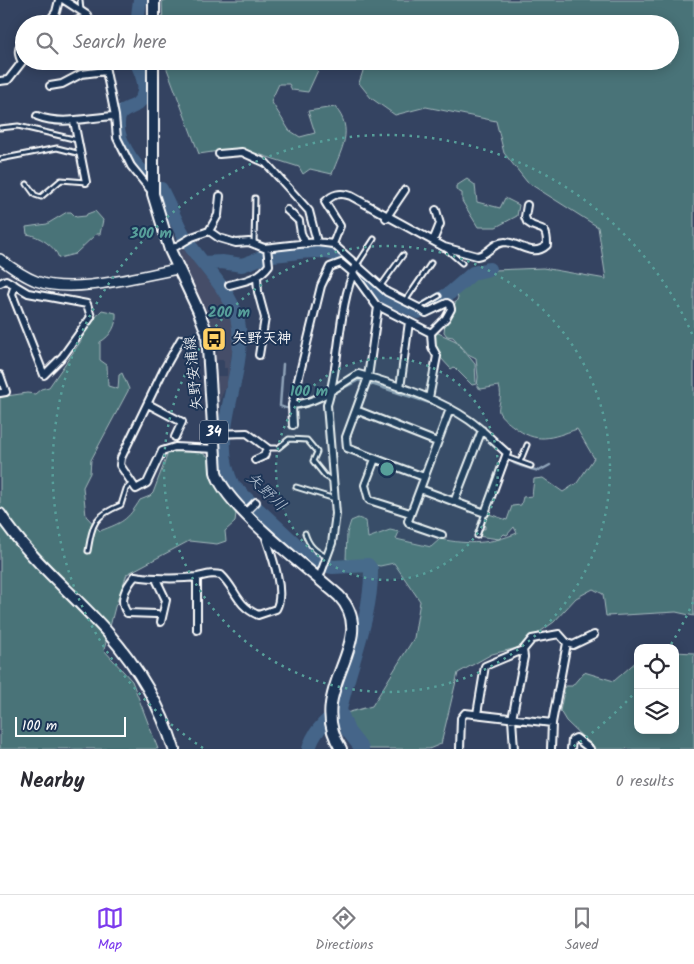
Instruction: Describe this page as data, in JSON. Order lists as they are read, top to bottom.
{
  "streets": {
    "main road": ["矢野安浦線", "34"]
  },
  "water": ["矢野川"],
  "places": {
    "bus stop": ["矢野天神"]
  },
  "scale_bar": "100 m",
  "page": {
    "search": "Search here",
    "scale": "100 m",
    "heading": ["Nearby", "0 results"],
    "nav": ["Map", "Directions", "Saved"]
  },
  "rings": ["300 m", "200 m", "100 m"]
}
